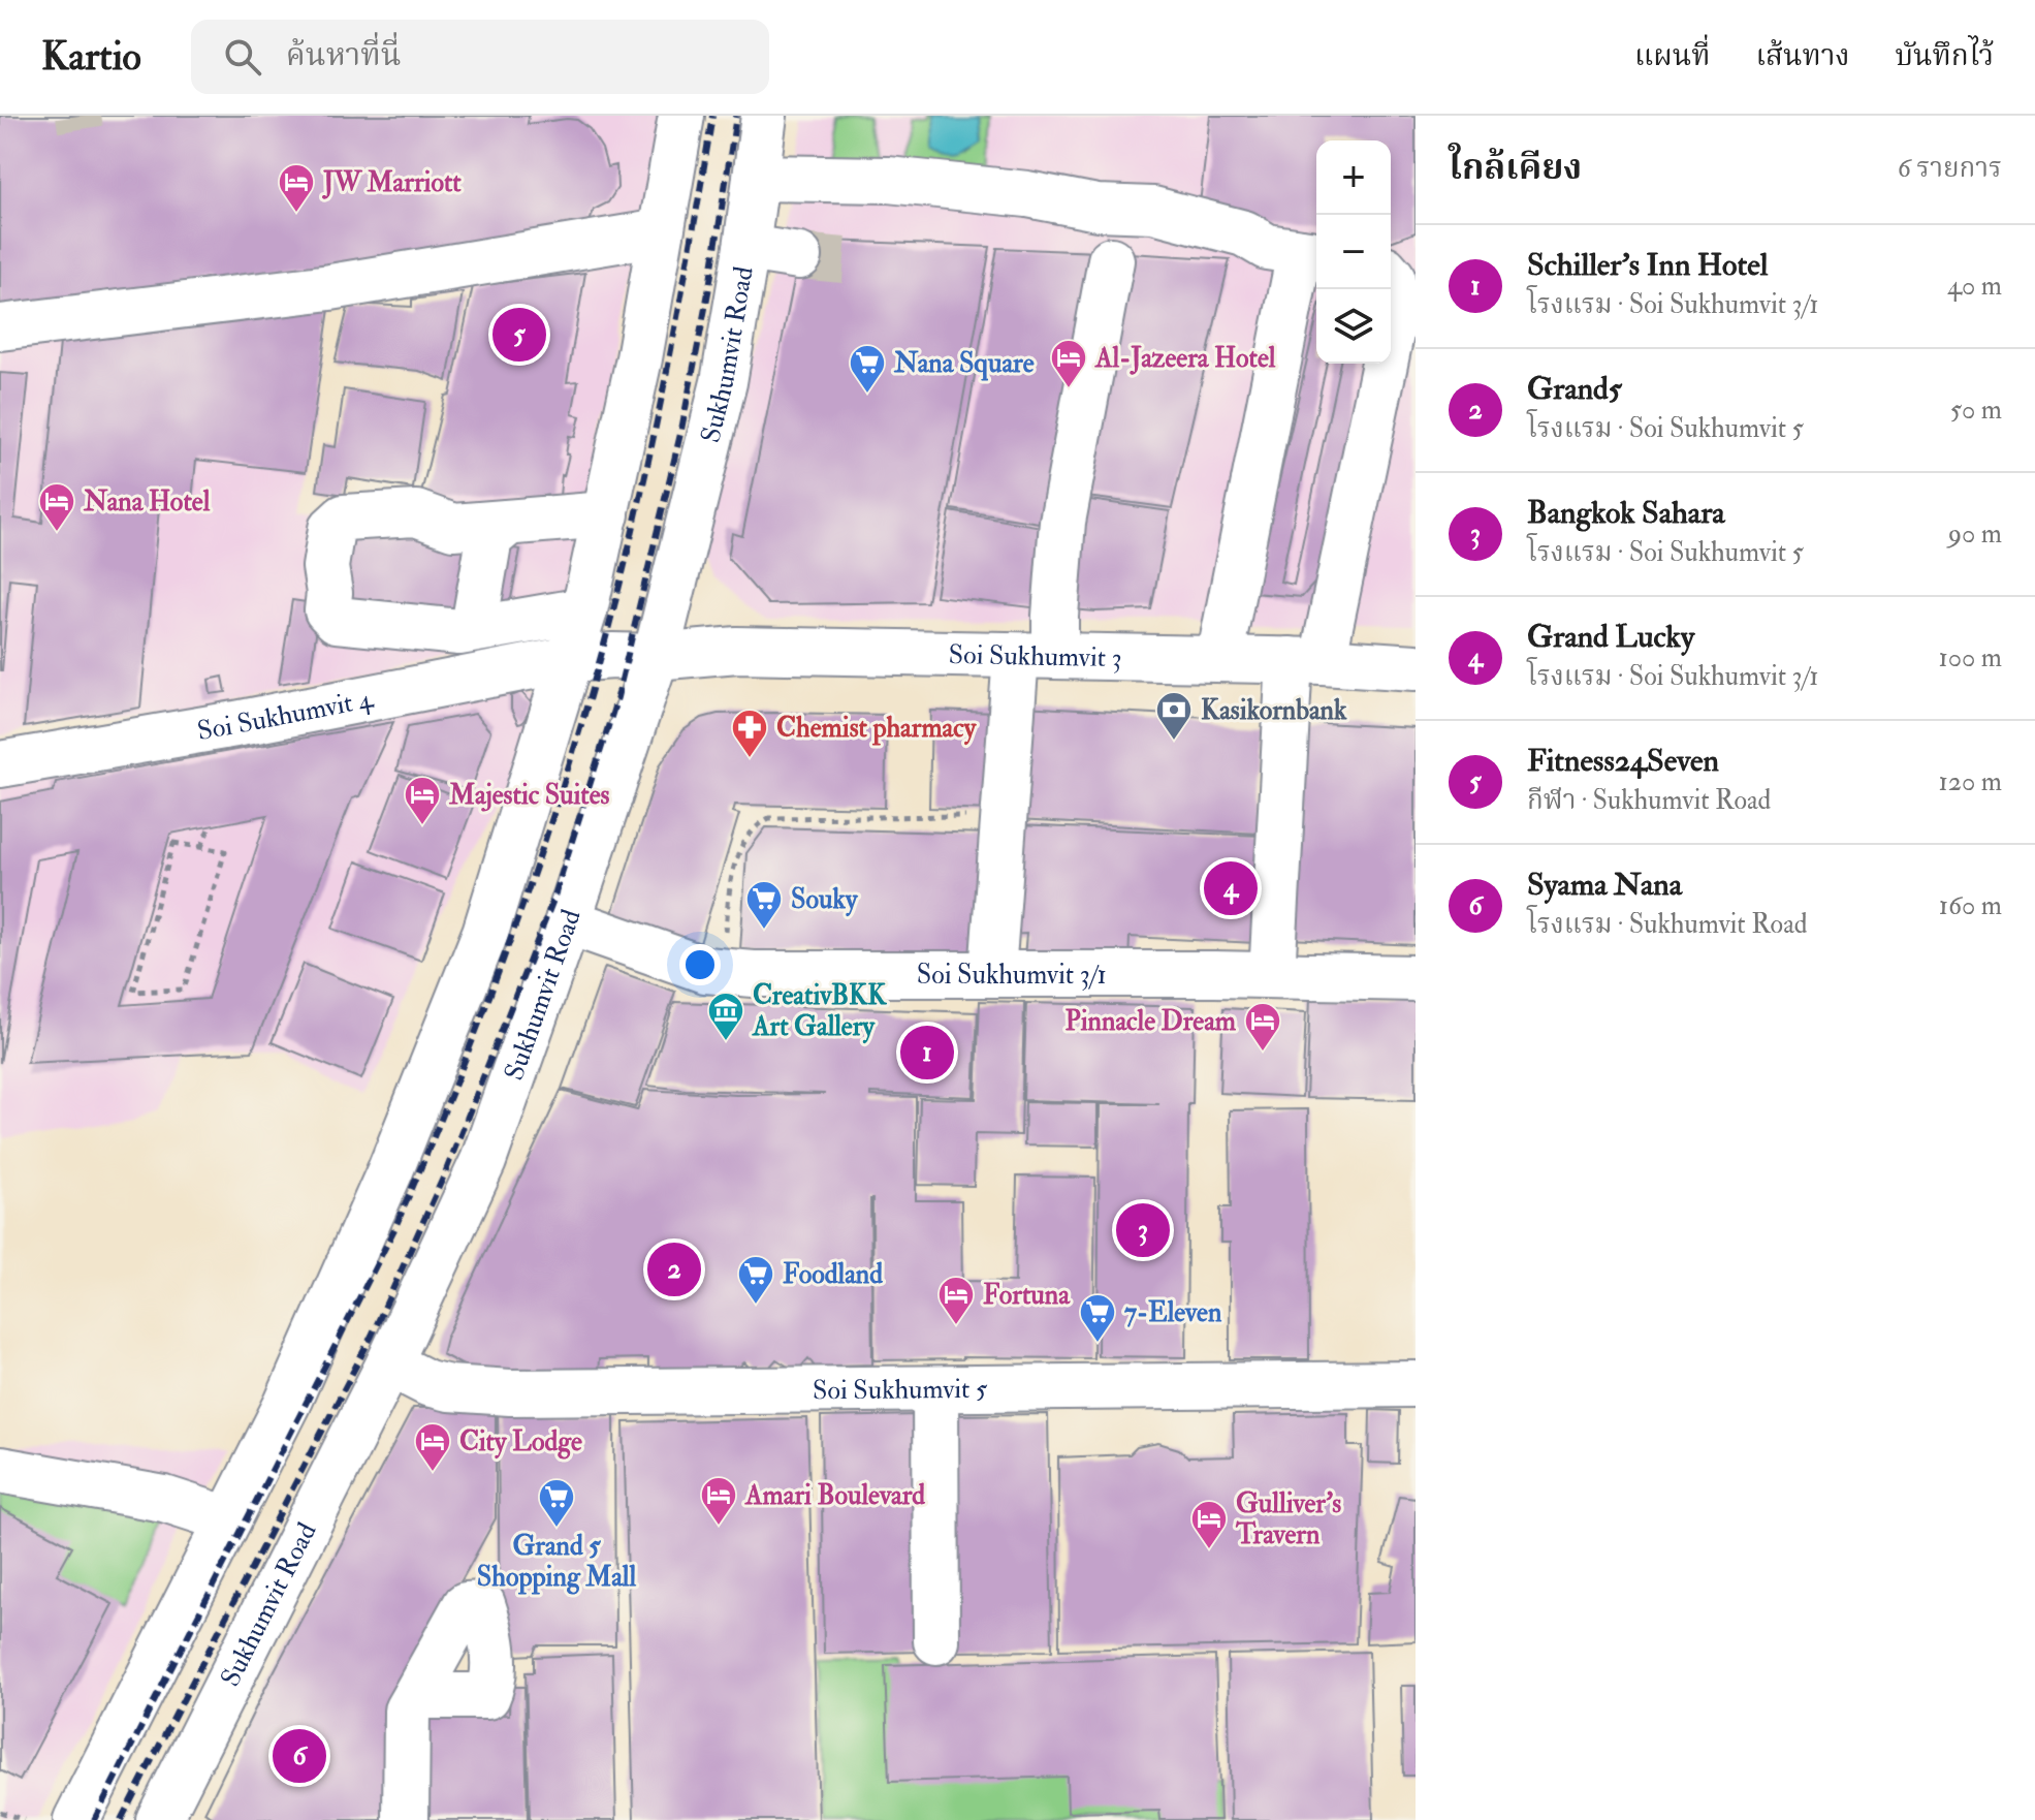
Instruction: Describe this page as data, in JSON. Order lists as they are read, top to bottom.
{
  "streets": {
    "street": [
      "Sukhumvit Road",
      "Soi Sukhumvit 3",
      "Soi Sukhumvit 4",
      "Soi Sukhumvit 3/1",
      "Soi Sukhumvit 5"
    ]
  },
  "crossings": [
    ["Sukhumvit Road", "Soi Sukhumvit 3"],
    ["Sukhumvit Road", "Soi Sukhumvit 3/1"],
    ["Sukhumvit Road", "Soi Sukhumvit 5"],
    ["Soi Sukhumvit 3", "Soi Sukhumvit 4"]
  ],
  "places": {
    "hotel": [
      "JW Marriott",
      "Al-Jazeera Hotel",
      "Nana Hotel",
      "Majestic Suites",
      "Pinnacle Dream",
      "Fortuna",
      "City Lodge",
      "Amari Boulevard",
      "Gulliver's Travern"
    ],
    "supermarket": [
      "Nana Square",
      "Souky",
      "Foodland",
      "7-Eleven",
      "Grand 5 Shopping Mall"
    ],
    "bank": ["Kasikornbank"],
    "pharmacy": ["Chemist pharmacy"],
    "museum": ["CreativBKK Art Gallery"]
  },
  "page": {
    "header": "Kartio",
    "search": "ค้นหาที่นี่",
    "nav": ["แผนที่", "เส้นทาง", "บันทึกไว้"],
    "heading": ["ใกล้เคียง", "6 รายการ"],
    "map_buttons": ["+", "−"],
    "list": [
      {
        "mark": "1",
        "name": "Schiller's Inn Hotel",
        "note": "โรงแรม · Soi Sukhumvit 3/1",
        "value": "40 m"
      },
      {
        "mark": "2",
        "name": "Grand5",
        "note": "โรงแรม · Soi Sukhumvit 5",
        "value": "50 m"
      },
      {
        "mark": "3",
        "name": "Bangkok Sahara",
        "note": "โรงแรม · Soi Sukhumvit 5",
        "value": "90 m"
      },
      {
        "mark": "4",
        "name": "Grand Lucky",
        "note": "โรงแรม · Soi Sukhumvit 3/1",
        "value": "100 m"
      },
      {
        "mark": "5",
        "name": "Fitness24Seven",
        "note": "กีฬา · Sukhumvit Road",
        "value": "120 m"
      },
      {
        "mark": "6",
        "name": "Syama Nana",
        "note": "โรงแรม · Sukhumvit Road",
        "value": "160 m"
      }
    ],
    "pins": [
      "5",
      "4",
      "1",
      "3",
      "2",
      "6"
    ]
  }
}
